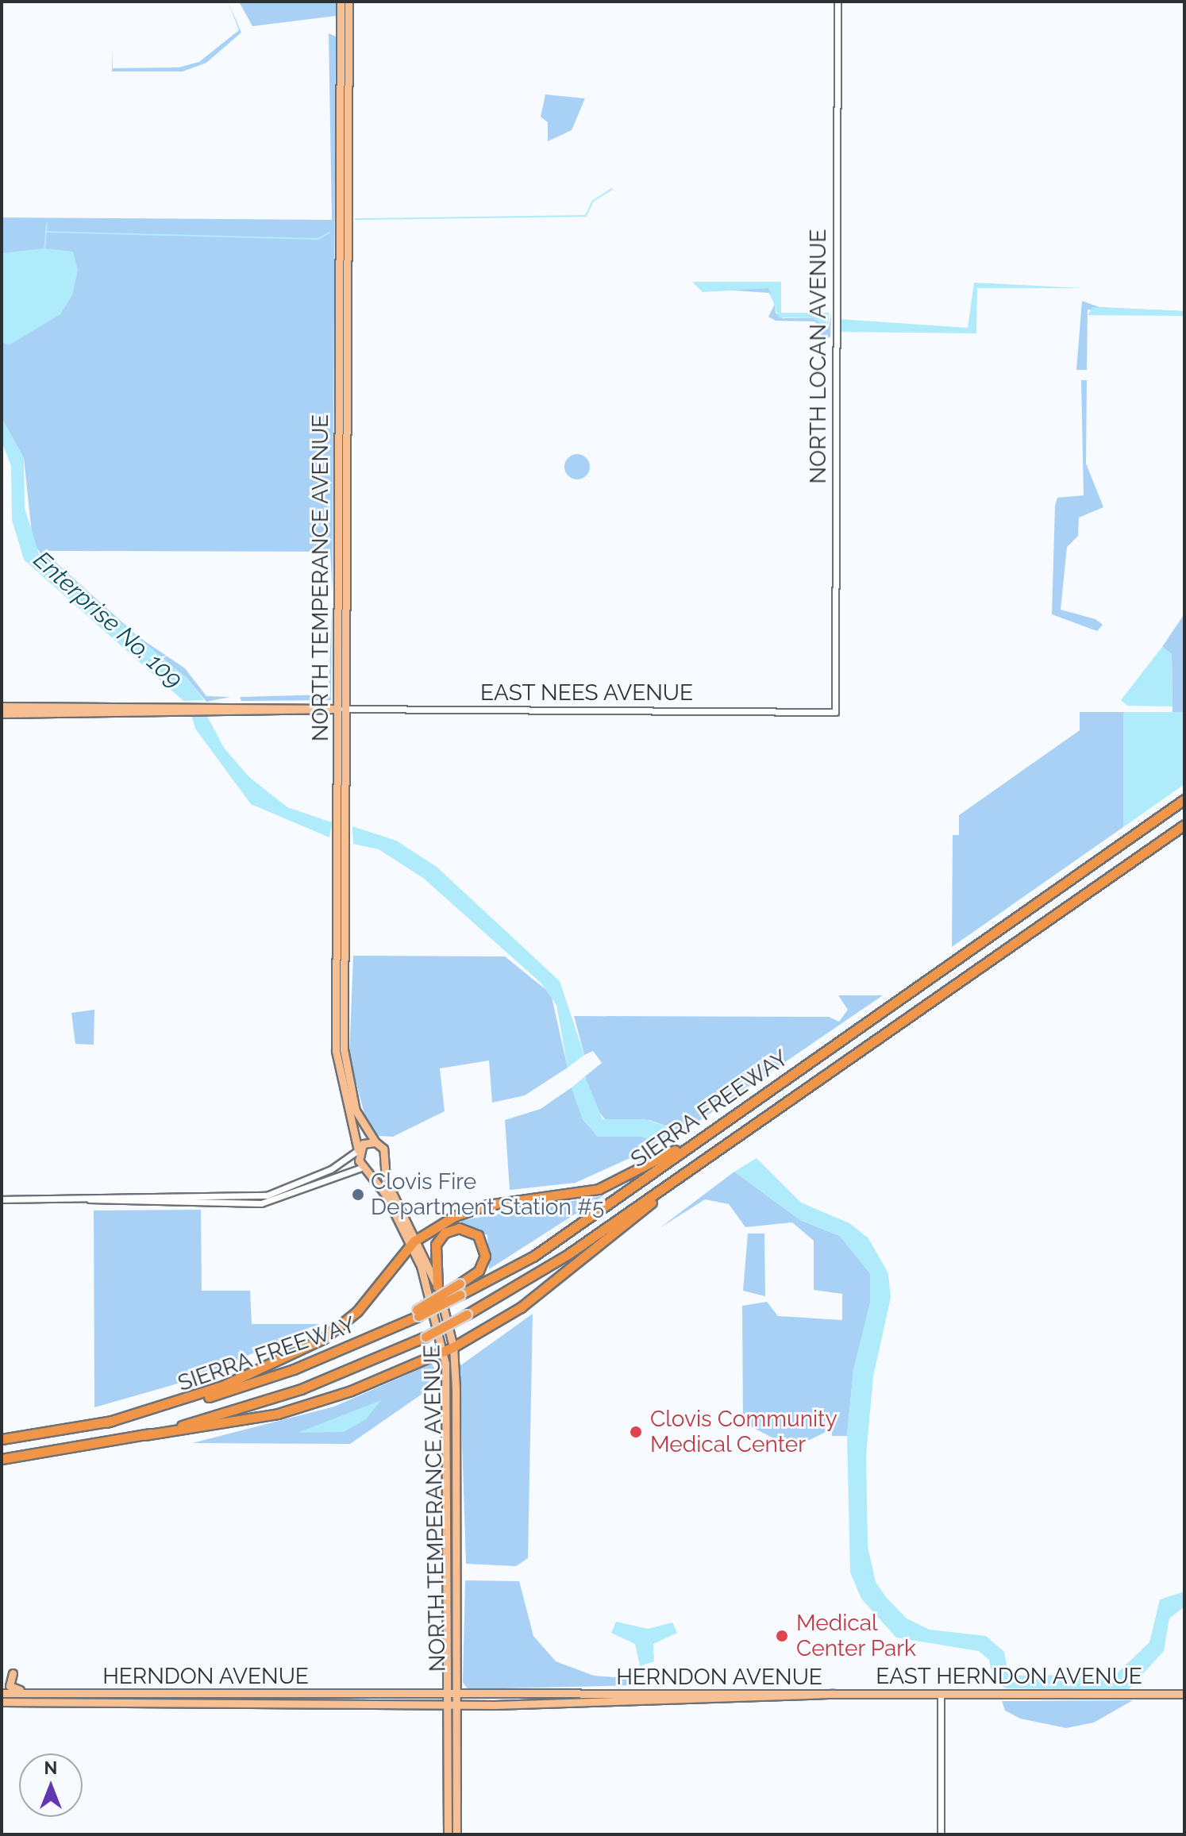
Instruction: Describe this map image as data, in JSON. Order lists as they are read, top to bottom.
{
  "streets": {
    "highway": ["SIERRA FREEWAY"],
    "main road": [
      "NORTH TEMPERANCE AVENUE",
      "EAST NEES AVENUE",
      "HERNDON AVENUE",
      "EAST HERNDON AVENUE"
    ],
    "street": ["NORTH LOCAN AVENUE"]
  },
  "crossings": [
    ["NORTH LOCAN AVENUE", "EAST NEES AVENUE"],
    ["NORTH TEMPERANCE AVENUE", "EAST NEES AVENUE"],
    ["NORTH TEMPERANCE AVENUE", "HERNDON AVENUE"],
    ["HERNDON AVENUE", "EAST HERNDON AVENUE"]
  ],
  "water": ["Enterprise No. 109"],
  "places": ["Clovis Fire Department Station #5", "Clovis Community Medical Center", "Medical Center Park"],
  "north": "top"
}
